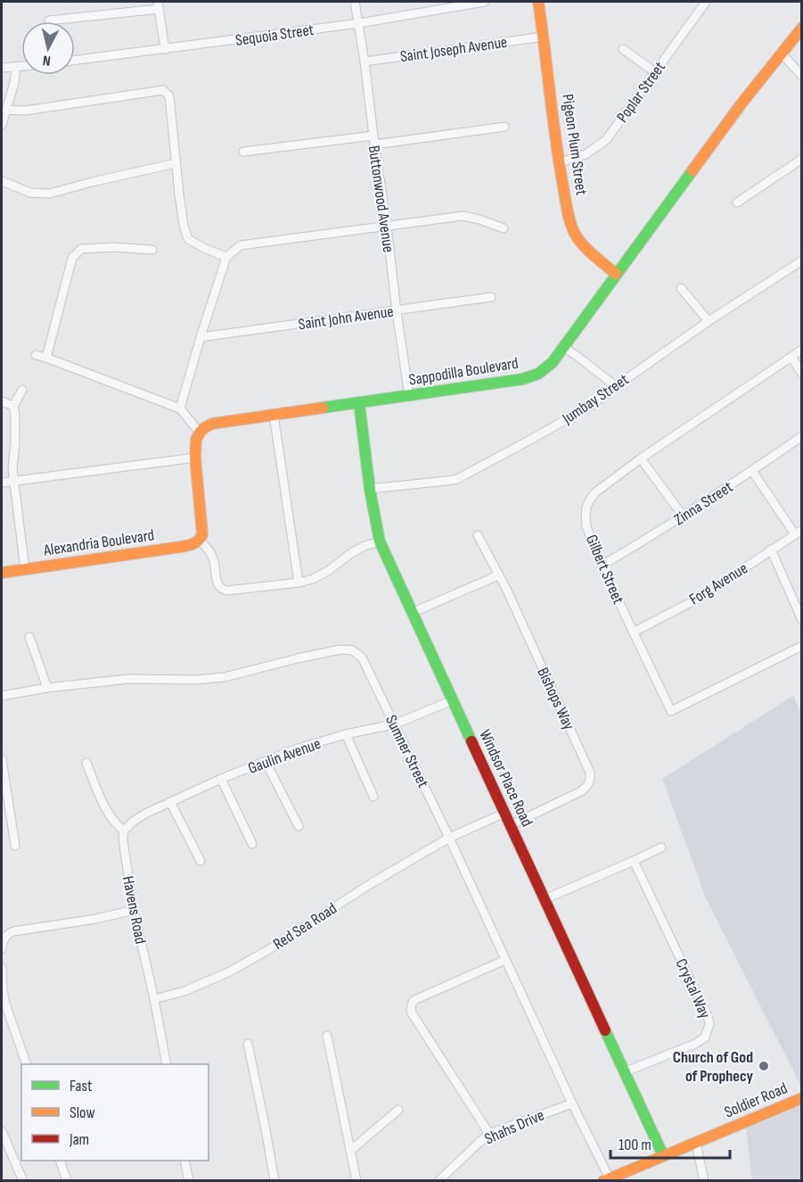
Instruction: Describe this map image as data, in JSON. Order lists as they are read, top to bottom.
{
  "streets": {
    "street": [
      "Sequoia Street",
      "Saint Joseph Avenue",
      "Poplar Street",
      "Pigeon Plum Street",
      "Buttonwood Avenue",
      "Saint John Avenue",
      "Sappodilla Boulevard",
      "Jumbay Street",
      "Zinna Street",
      "Alexandria Boulevard",
      "Gilbert Street",
      "Forg Avenue",
      "Bishops Way",
      "Sumner Street",
      "Gaulin Avenue",
      "Windsor Place Road",
      "Havens Road",
      "Red Sea Road",
      "Crystal Way",
      "Soldier Road",
      "Shahs Drive"
    ]
  },
  "crossings": [
    ["Sequoia Street", "Buttonwood Avenue"],
    ["Saint Joseph Avenue", "Pigeon Plum Street"],
    ["Saint Joseph Avenue", "Buttonwood Avenue"],
    ["Poplar Street", "Pigeon Plum Street"],
    ["Pigeon Plum Street", "Sappodilla Boulevard"],
    ["Buttonwood Avenue", "Saint John Avenue"],
    ["Buttonwood Avenue", "Sappodilla Boulevard"],
    ["Sappodilla Boulevard", "Windsor Place Road"],
    ["Jumbay Street", "Windsor Place Road"],
    ["Zinna Street", "Gilbert Street"],
    ["Gilbert Street", "Forg Avenue"],
    ["Bishops Way", "Windsor Place Road"],
    ["Sumner Street", "Gaulin Avenue"],
    ["Sumner Street", "Red Sea Road"],
    ["Sumner Street", "Soldier Road"],
    ["Sumner Street", "Shahs Drive"],
    ["Gaulin Avenue", "Windsor Place Road"],
    ["Gaulin Avenue", "Havens Road"],
    ["Windsor Place Road", "Red Sea Road"],
    ["Windsor Place Road", "Crystal Way"],
    ["Windsor Place Road", "Soldier Road"],
    ["Havens Road", "Red Sea Road"]
  ],
  "places": ["Church of God of Prophecy"],
  "legend": ["Fast", "Slow", "Jam"],
  "scale_bar": "100 m",
  "north": "bottom"
}
